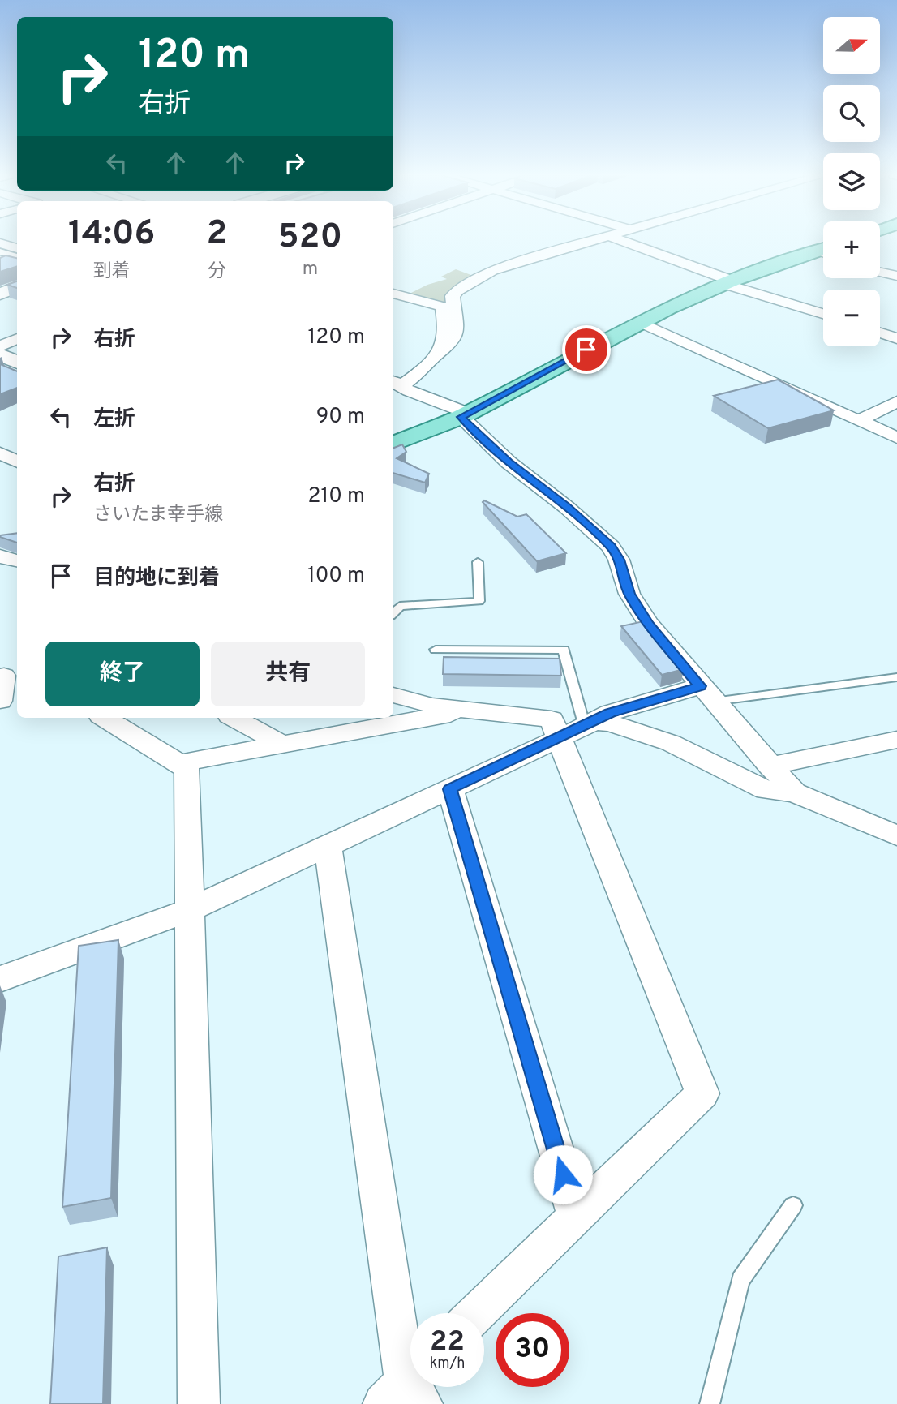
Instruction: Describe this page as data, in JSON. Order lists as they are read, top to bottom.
{
  "north": "right",
  "page": {
    "map_buttons": ["+", "−"],
    "turn": ["120 m", "右折"],
    "eta": [
      "14:06",
      "到着",
      "2",
      "分",
      "520",
      "m"
    ],
    "list": [
      {
        "name": "右折",
        "value": "120 m"
      },
      {
        "name": "左折",
        "value": "90 m"
      },
      {
        "name": "右折",
        "note": "さいたま幸手線",
        "value": "210 m"
      },
      {
        "name": "目的地に到着",
        "value": "100 m"
      }
    ],
    "buttons": ["終了", "共有"],
    "speed": "22 km/h",
    "limit": "30"
  }
}
